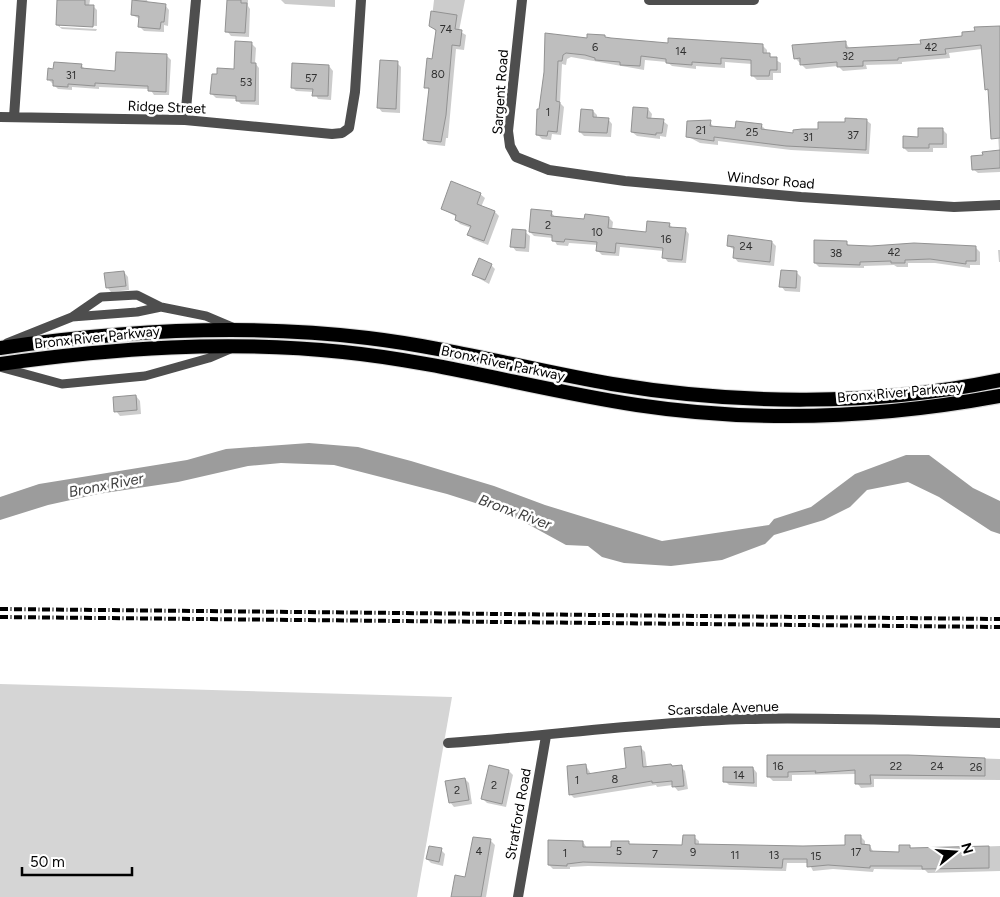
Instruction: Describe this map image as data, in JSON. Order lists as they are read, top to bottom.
{
  "streets": {
    "highway": ["Bronx River Parkway"],
    "street": [
      "Sargent Road",
      "Ridge Street",
      "Windsor Road",
      "Scarsdale Avenue",
      "Stratford Road"
    ]
  },
  "crossings": [
    ["Sargent Road", "Windsor Road"],
    ["Scarsdale Avenue", "Stratford Road"]
  ],
  "water": ["Bronx River"],
  "house_numbers": [
    "74",
    "6",
    "42",
    "14",
    "32",
    "80",
    "31",
    "57",
    "53",
    "1",
    "21",
    "25",
    "37",
    "31",
    "2",
    "10",
    "16",
    "24",
    "42",
    "38",
    "16",
    "22",
    "24",
    "26",
    "14",
    "8",
    "1",
    "2",
    "2",
    "4",
    "5",
    "9",
    "17",
    "1",
    "7",
    "11",
    "13",
    "15"
  ],
  "scale_bar": "50 m",
  "north": "right"
}
